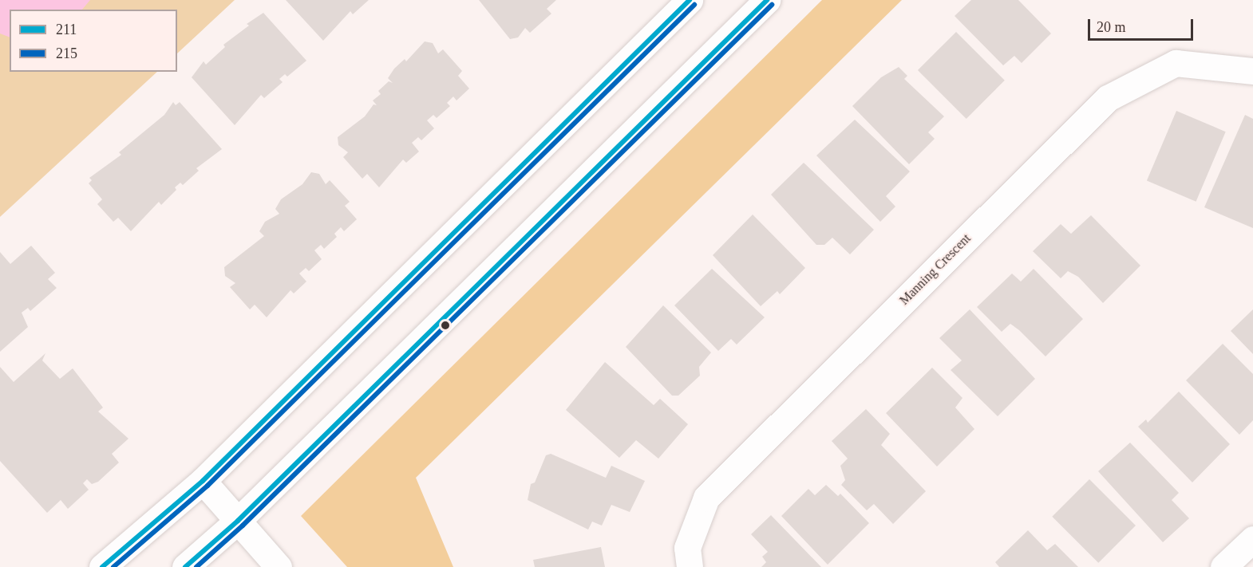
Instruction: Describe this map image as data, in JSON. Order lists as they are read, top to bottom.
{
  "streets": {
    "main road": ["Manning Crescent"]
  },
  "lines": ["transit line 211", "transit line 215"],
  "legend": ["211", "215"],
  "scale_bar": "20 m"
}
